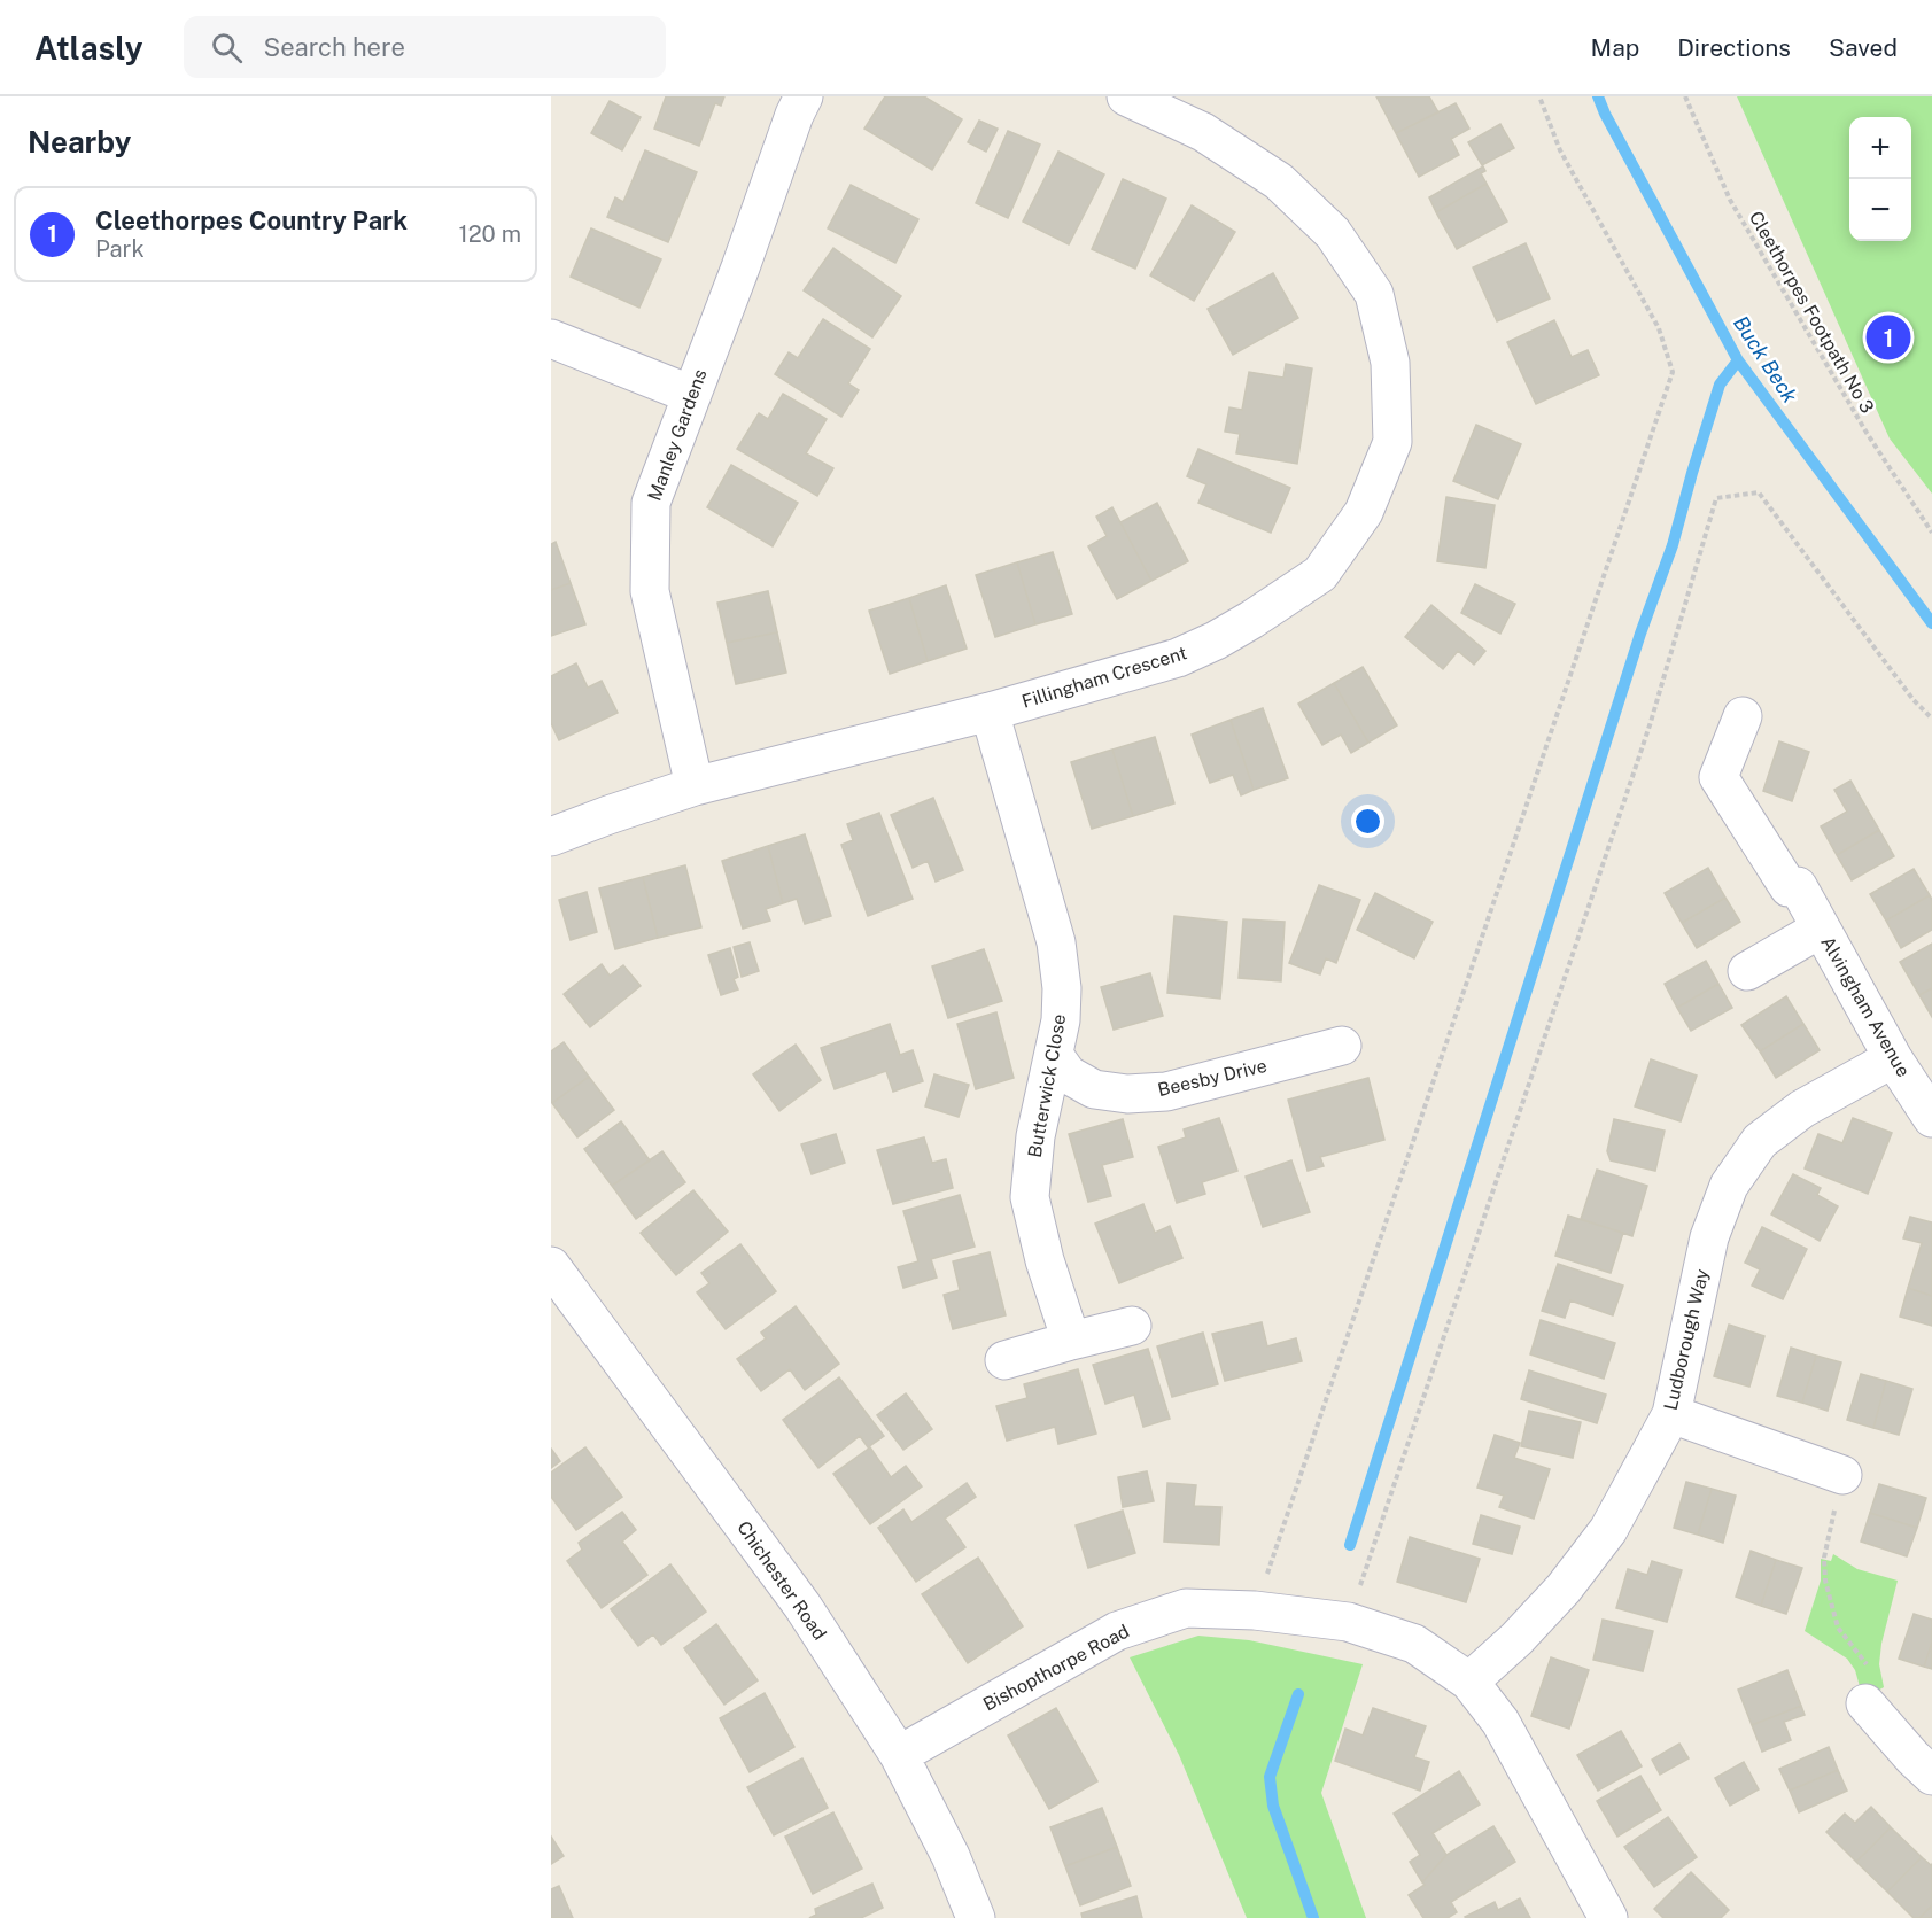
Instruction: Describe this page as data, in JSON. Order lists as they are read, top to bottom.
{
  "streets": {
    "street": [
      "Manley Gardens",
      "Fillingham Crescent",
      "Alvingham Avenue",
      "Beesby Drive",
      "Butterwick Close",
      "Ludborough Way",
      "Chichester Road",
      "Bishopthorpe Road"
    ],
    "path": ["Cleethorpes Footpath No 3"]
  },
  "crossings": [
    ["Manley Gardens", "Fillingham Crescent"],
    ["Fillingham Crescent", "Butterwick Close"],
    ["Alvingham Avenue", "Ludborough Way"],
    ["Beesby Drive", "Butterwick Close"],
    ["Ludborough Way", "Bishopthorpe Road"],
    ["Chichester Road", "Bishopthorpe Road"]
  ],
  "water": ["Buck Beck"],
  "page": {
    "header": "Atlasly",
    "search": "Search here",
    "nav": ["Map", "Directions", "Saved"],
    "heading": "Nearby",
    "map_buttons": ["+", "−"],
    "list": [
      {
        "mark": "1",
        "name": "Cleethorpes Country Park",
        "note": "Park",
        "value": "120 m"
      }
    ],
    "pins": "1"
  }
}
